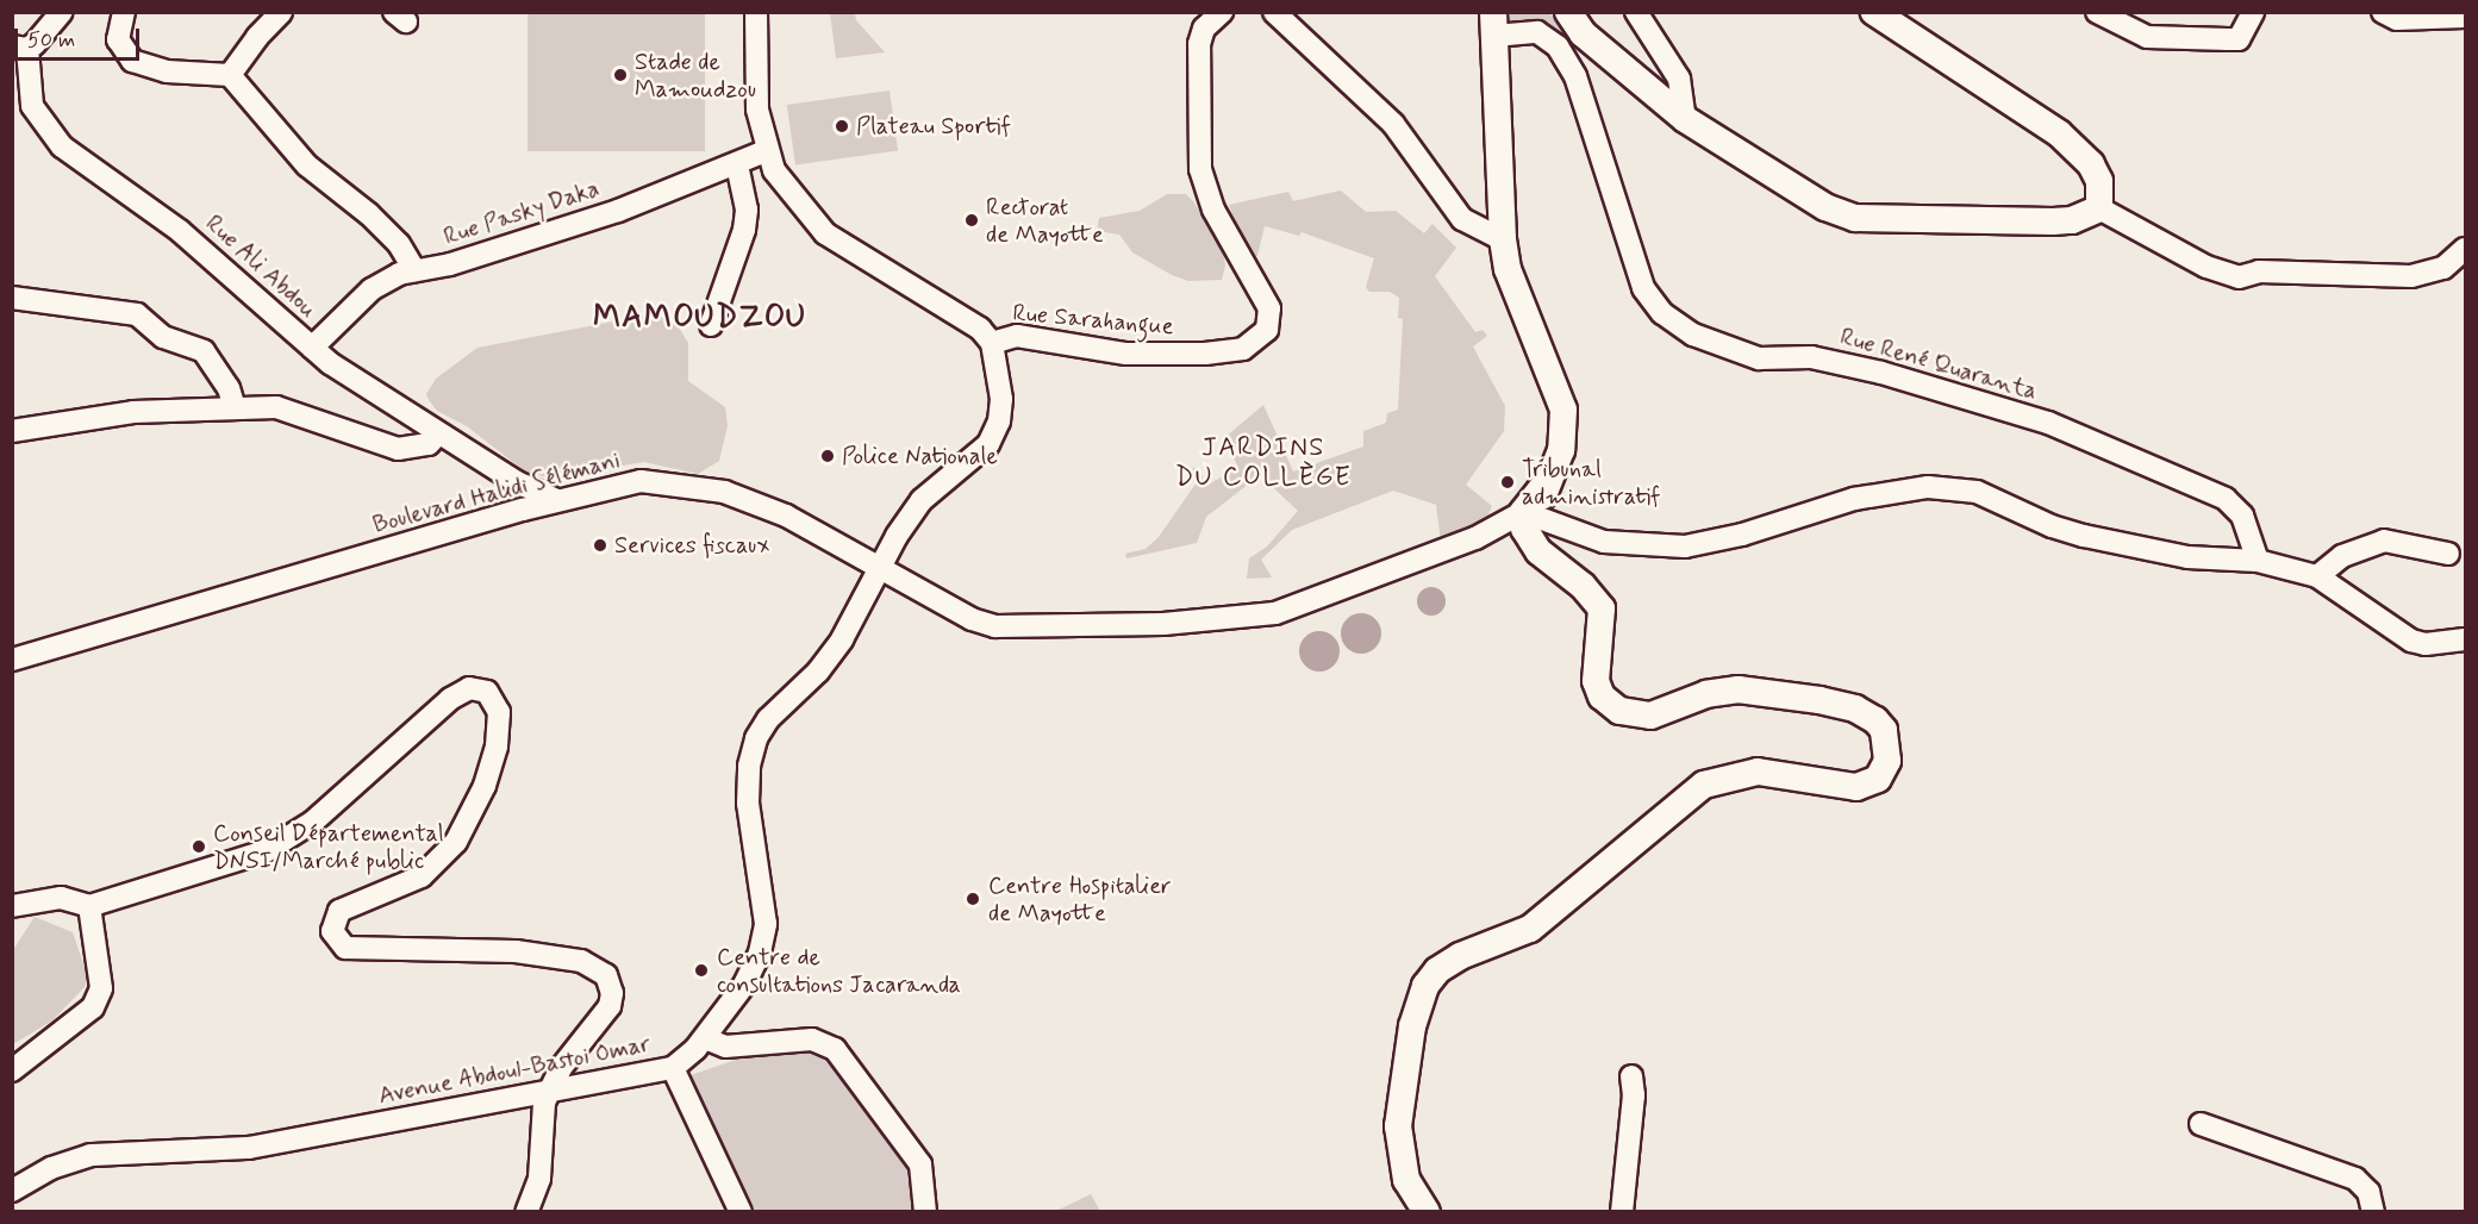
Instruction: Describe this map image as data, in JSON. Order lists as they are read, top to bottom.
{
  "streets": {
    "street": [
      "Rue Pasky Daka",
      "Rue Ali Abdou",
      "Rue Sarahangue",
      "Rue René Quaranta",
      "Boulevard Halidi Sélémani",
      "Avenue Abdoul-Bastoi Omar"
    ]
  },
  "crossings": [
    ["Rue Pasky Daka", "Rue Ali Abdou"],
    ["Rue Ali Abdou", "Boulevard Halidi Sélémani"],
    ["Rue Sarahangue", "Avenue Abdoul-Bastoi Omar"],
    ["Boulevard Halidi Sélémani", "Avenue Abdoul-Bastoi Omar"]
  ],
  "districts": ["MAMOUDZOU", "JARDINS DU COLLÈGE"],
  "places": [
    "Stade de Mamoudzou",
    "Plateau Sportif",
    "Rectorat de Mayotte",
    "Police Nationale",
    "Tribunal administratif",
    "Services fiscaux",
    "Conseil Départemental DNSI/Marché public",
    "Centre Hospitalier de Mayotte",
    "Centre de consultations Jacaranda"
  ],
  "scale_bar": "50 m"
}
